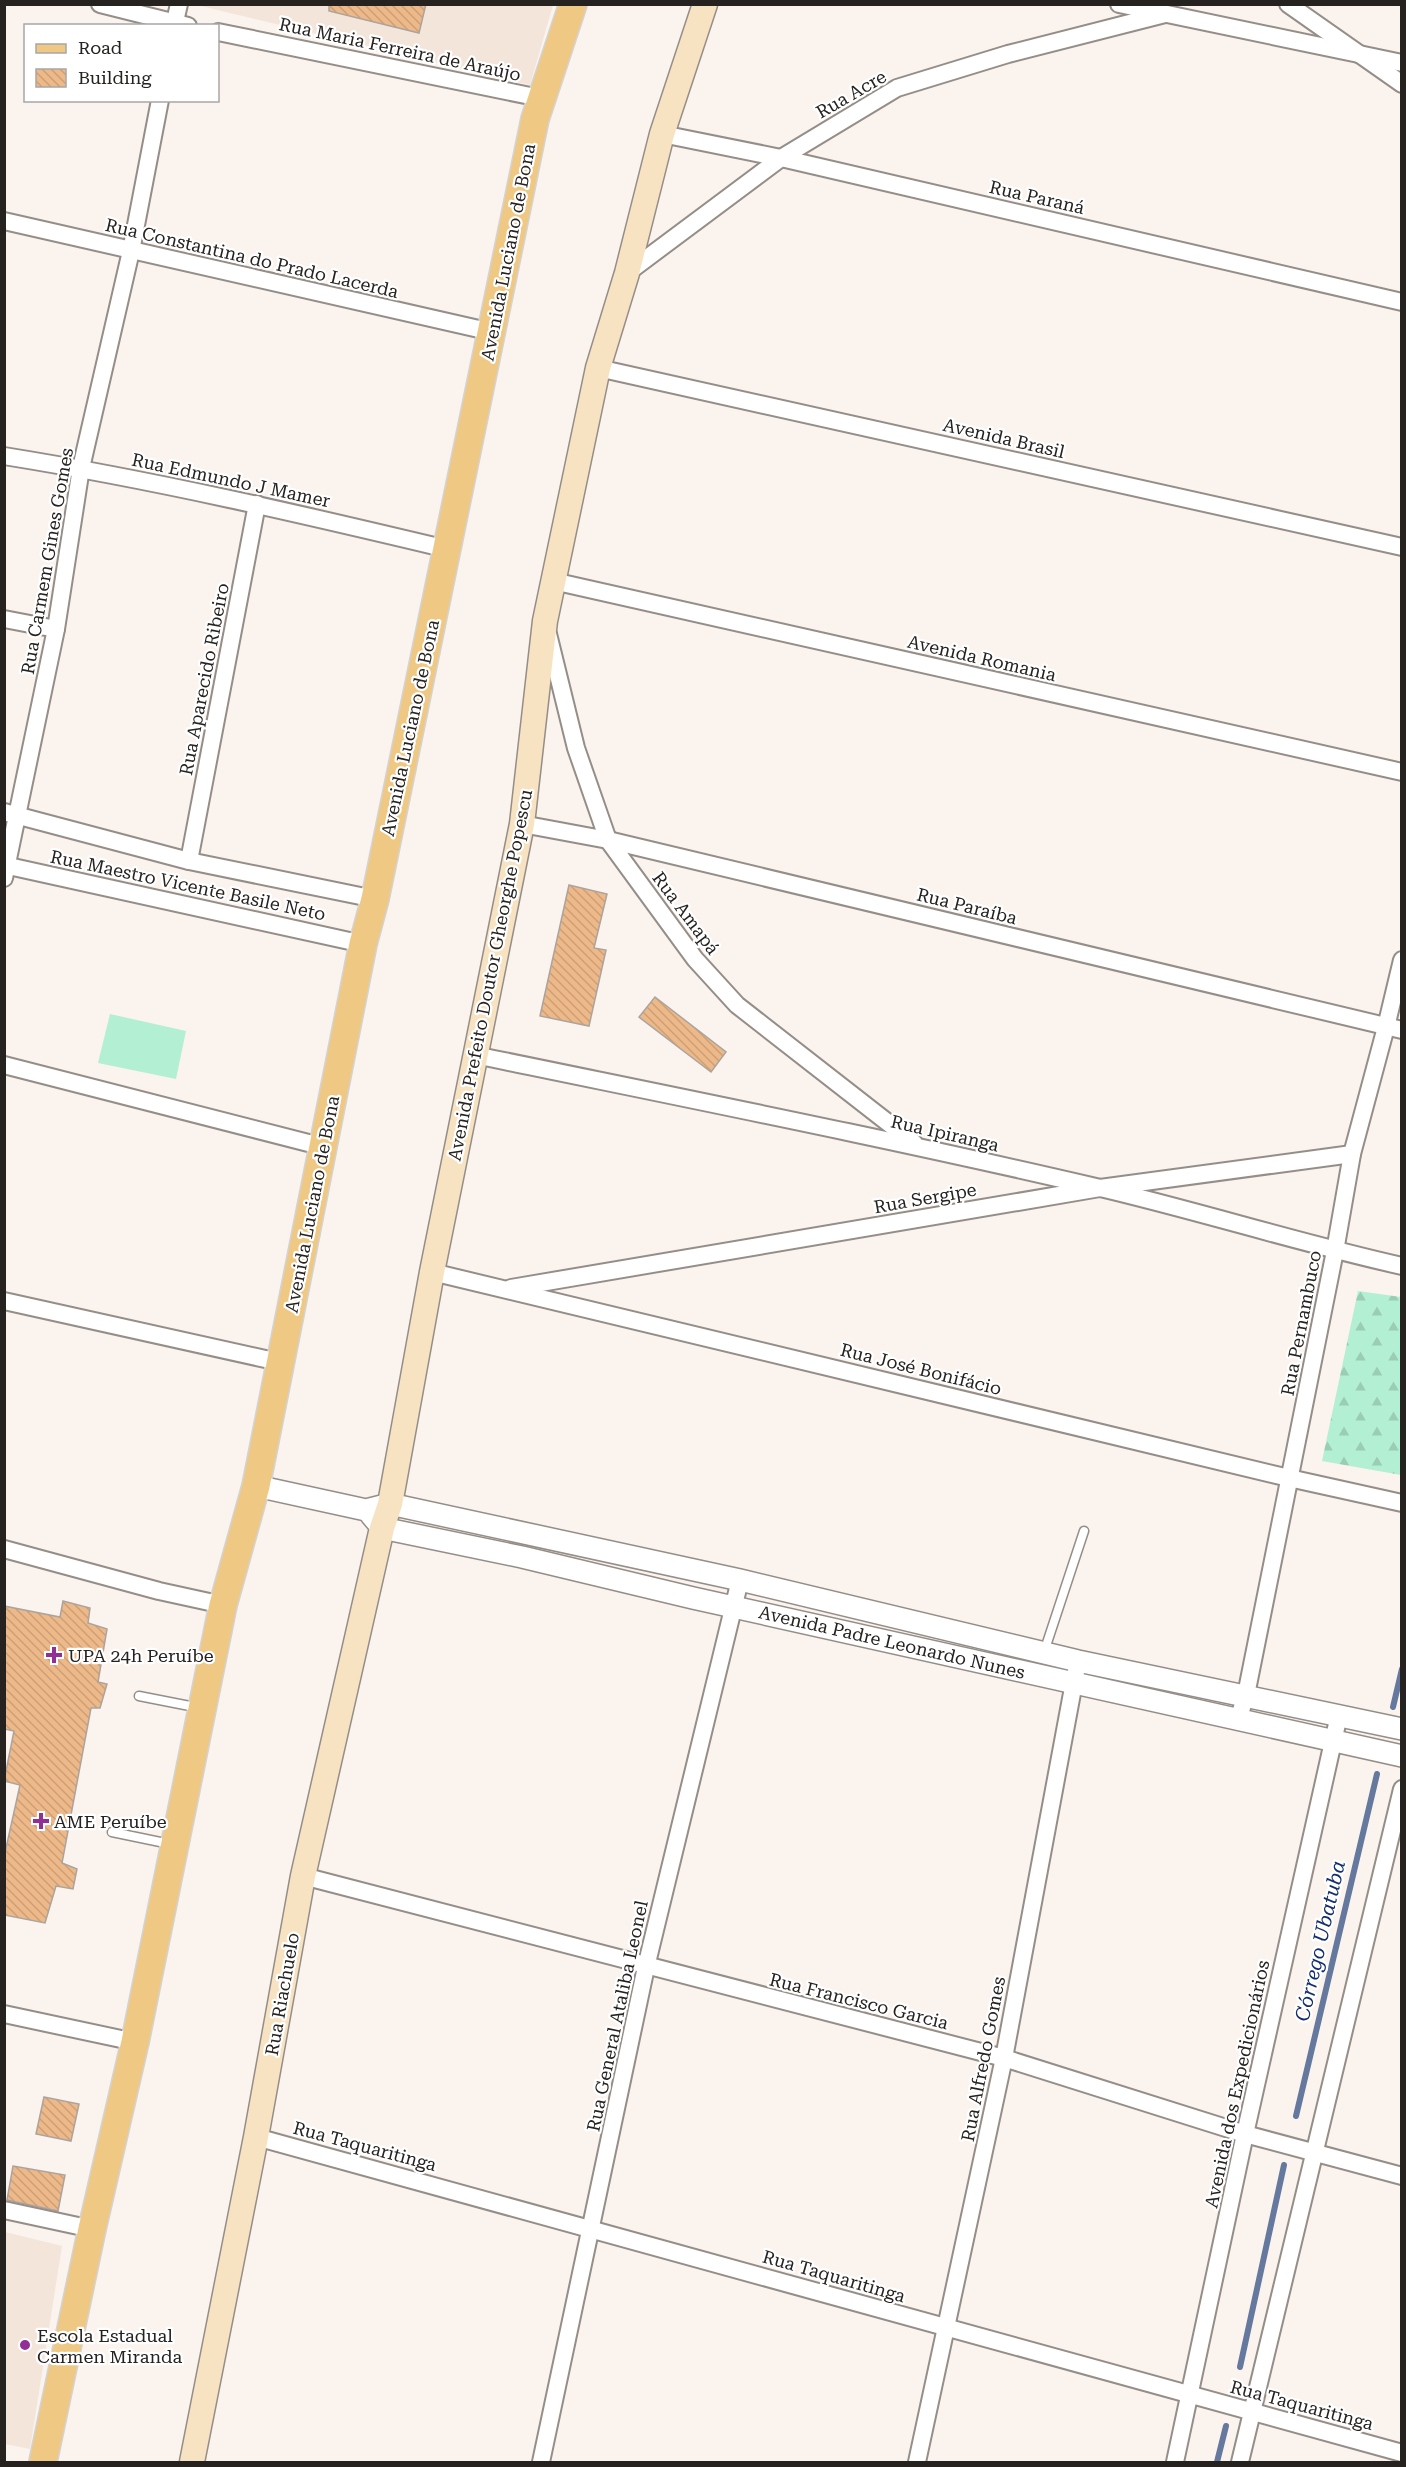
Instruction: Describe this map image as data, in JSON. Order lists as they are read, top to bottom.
{
  "streets": {
    "main road": ["Avenida Luciano de Bona", "Avenida Prefeito Doutor Gheorghe Popescu", "Rua Riachuelo"],
    "street": [
      "Rua Maria Ferreira de Araújo",
      "Rua Acre",
      "Rua Paraná",
      "Rua Constantina do Prado Lacerda",
      "Avenida Brasil",
      "Rua Edmundo J Mamer",
      "Rua Carmem Gines Gomes",
      "Avenida Romania",
      "Rua Aparecido Ribeiro",
      "Rua Maestro Vicente Basile Neto",
      "Rua Paraíba",
      "Rua Amapá",
      "Rua Ipiranga",
      "Rua Sergipe",
      "Rua Pernambuco",
      "Rua José Bonifácio",
      "Avenida Padre Leonardo Nunes",
      "Rua Francisco Garcia",
      "Rua General Ataliba Leonel",
      "Rua Alfredo Gomes",
      "Avenida dos Expedicionários",
      "Rua Taquaritinga"
    ]
  },
  "crossings": [
    ["Rua Maria Ferreira de Araújo", "Avenida Luciano de Bona"],
    ["Rua Acre", "Rua Paraná"],
    ["Rua Acre", "Avenida Prefeito Doutor Gheorghe Popescu"],
    ["Rua Paraná", "Avenida Prefeito Doutor Gheorghe Popescu"],
    ["Avenida Luciano de Bona", "Rua Constantina do Prado Lacerda"],
    ["Avenida Luciano de Bona", "Rua Edmundo J Mamer"],
    ["Avenida Luciano de Bona", "Rua Maestro Vicente Basile Neto"],
    ["Rua Constantina do Prado Lacerda", "Rua Carmem Gines Gomes"],
    ["Avenida Brasil", "Avenida Prefeito Doutor Gheorghe Popescu"],
    ["Rua Edmundo J Mamer", "Rua Carmem Gines Gomes"],
    ["Rua Edmundo J Mamer", "Rua Aparecido Ribeiro"],
    ["Rua Carmem Gines Gomes", "Rua Maestro Vicente Basile Neto"],
    ["Avenida Romania", "Avenida Prefeito Doutor Gheorghe Popescu"],
    ["Rua Aparecido Ribeiro", "Rua Maestro Vicente Basile Neto"],
    ["Rua Paraíba", "Rua Amapá"],
    ["Rua Paraíba", "Avenida Prefeito Doutor Gheorghe Popescu"],
    ["Rua Paraíba", "Rua Pernambuco"],
    ["Rua Amapá", "Avenida Prefeito Doutor Gheorghe Popescu"],
    ["Rua Amapá", "Rua Ipiranga"],
    ["Avenida Prefeito Doutor Gheorghe Popescu", "Rua Ipiranga"],
    ["Avenida Prefeito Doutor Gheorghe Popescu", "Rua José Bonifácio"],
    ["Avenida Prefeito Doutor Gheorghe Popescu", "Avenida Padre Leonardo Nunes"],
    ["Avenida Prefeito Doutor Gheorghe Popescu", "Rua Riachuelo"],
    ["Rua Ipiranga", "Rua Sergipe"],
    ["Rua Ipiranga", "Rua Pernambuco"],
    ["Rua Sergipe", "Rua Pernambuco"],
    ["Rua Sergipe", "Rua José Bonifácio"],
    ["Rua Pernambuco", "Rua José Bonifácio"],
    ["Rua Pernambuco", "Avenida Padre Leonardo Nunes"],
    ["Avenida Padre Leonardo Nunes", "Rua Riachuelo"],
    ["Avenida Padre Leonardo Nunes", "Rua General Ataliba Leonel"],
    ["Avenida Padre Leonardo Nunes", "Rua Alfredo Gomes"],
    ["Avenida Padre Leonardo Nunes", "Avenida dos Expedicionários"],
    ["Rua Riachuelo", "Rua Francisco Garcia"],
    ["Rua Riachuelo", "Rua Taquaritinga"],
    ["Rua Francisco Garcia", "Rua General Ataliba Leonel"],
    ["Rua Francisco Garcia", "Rua Alfredo Gomes"],
    ["Rua Francisco Garcia", "Avenida dos Expedicionários"],
    ["Rua General Ataliba Leonel", "Rua Taquaritinga"],
    ["Rua Alfredo Gomes", "Rua Taquaritinga"],
    ["Avenida dos Expedicionários", "Rua Taquaritinga"]
  ],
  "water": ["Córrego Ubatuba"],
  "places": {
    "health": ["UPA 24h Peruíbe", "AME Peruíbe"],
    "other": ["Escola Estadual Carmen Miranda"]
  },
  "legend": ["Road", "Building"]
}
